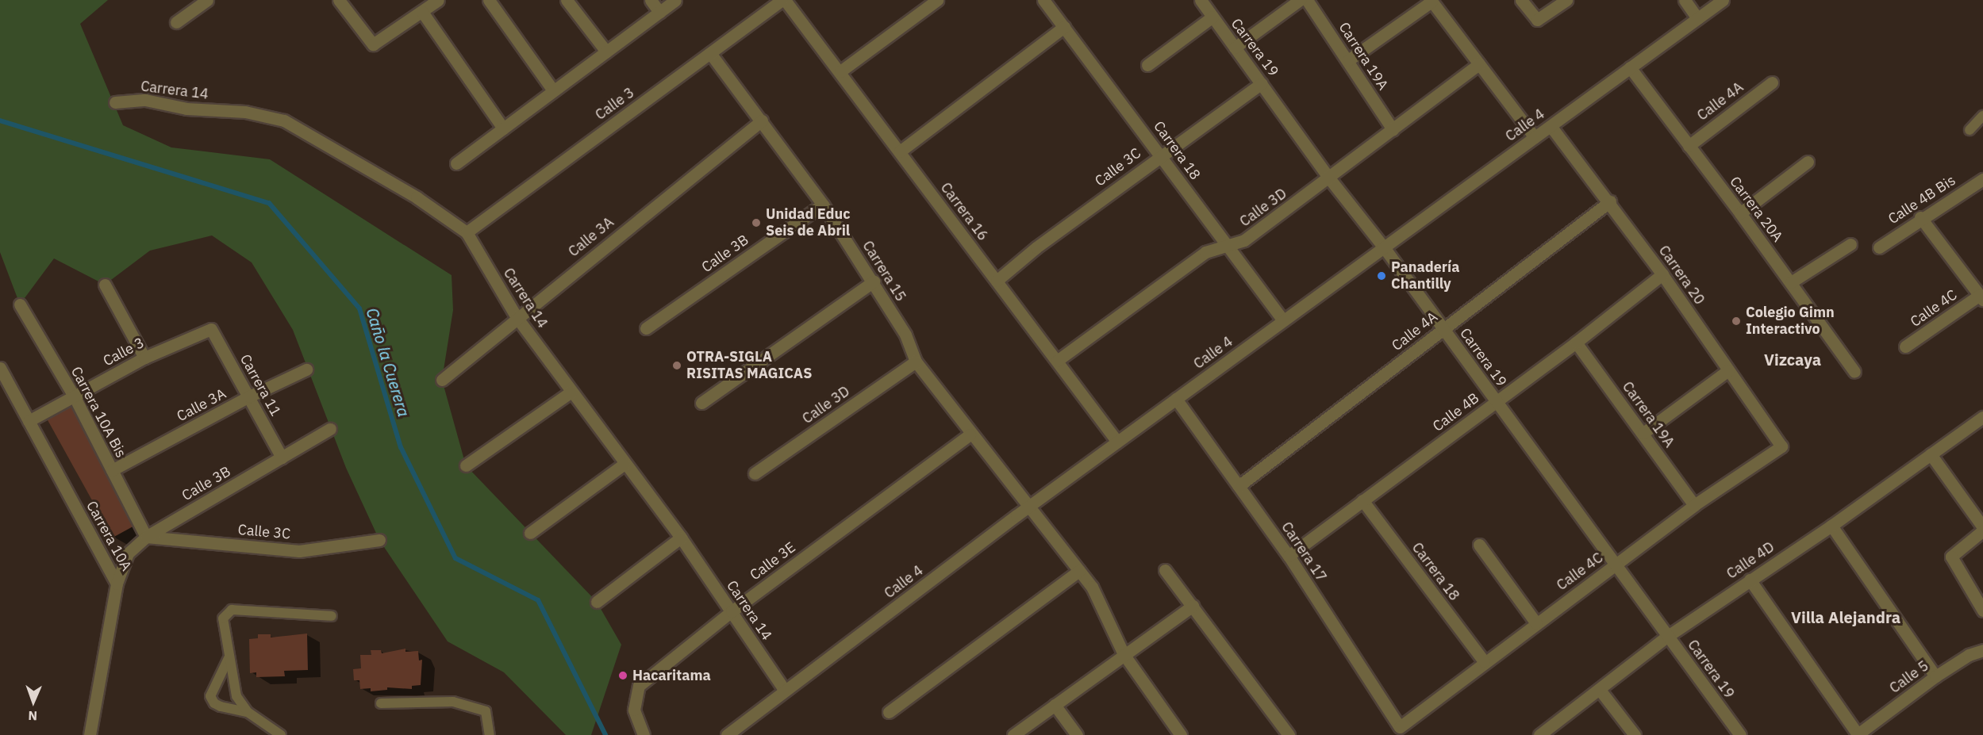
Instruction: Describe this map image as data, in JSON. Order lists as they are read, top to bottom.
{
  "streets": {
    "street": [
      "Carrera 19",
      "Carrera 19A",
      "Carrera 14",
      "Calle 4A",
      "Calle 3",
      "Calle 4",
      "Carrera 18",
      "Calle 3C",
      "Calle 4B Bis",
      "Calle 3D",
      "Carrera 20A",
      "Carrera 16",
      "Calle 3A",
      "Calle 3B",
      "Carrera 15",
      "Carrera 20",
      "Calle 4C",
      "Carrera 11",
      "Carrera 10A Bis",
      "Calle 4B",
      "Carrera 10A",
      "Carrera 17",
      "Calle 4D",
      "Calle 3E",
      "Calle 5"
    ]
  },
  "crossings": [
    ["Carrera 19", "Calle 4A"],
    ["Carrera 19", "Calle 4"],
    ["Carrera 19", "Calle 3C"],
    ["Carrera 19", "Calle 3D"],
    ["Carrera 19", "Calle 4C"],
    ["Carrera 19", "Calle 4B"],
    ["Carrera 19", "Calle 4D"],
    ["Carrera 19A", "Calle 3D"],
    ["Carrera 19A", "Calle 4C"],
    ["Carrera 19A", "Calle 4B"],
    ["Carrera 14", "Calle 3"],
    ["Carrera 14", "Calle 4"],
    ["Carrera 14", "Calle 3A"],
    ["Carrera 14", "Calle 3E"],
    ["Calle 4A", "Carrera 20A"],
    ["Calle 4A", "Carrera 20"],
    ["Calle 4A", "Carrera 17"],
    ["Calle 3", "Carrera 16"],
    ["Calle 3", "Carrera 15"],
    ["Calle 3", "Carrera 11"],
    ["Calle 3", "Carrera 10A Bis"],
    ["Calle 3", "Carrera 10A"],
    ["Calle 4", "Carrera 18"],
    ["Calle 4", "Carrera 20A"],
    ["Calle 4", "Carrera 16"],
    ["Calle 4", "Carrera 15"],
    ["Calle 4", "Carrera 20"],
    ["Calle 4", "Carrera 17"],
    ["Carrera 18", "Calle 3C"],
    ["Carrera 18", "Calle 3D"],
    ["Carrera 18", "Calle 4C"],
    ["Carrera 18", "Calle 4B"],
    ["Calle 3C", "Carrera 16"],
    ["Calle 3C", "Calle 3B"],
    ["Calle 3C", "Carrera 10A Bis"],
    ["Calle 3D", "Carrera 16"],
    ["Calle 3D", "Carrera 15"],
    ["Calle 3A", "Carrera 15"],
    ["Calle 3A", "Carrera 11"],
    ["Calle 3A", "Carrera 10A Bis"],
    ["Calle 3B", "Carrera 15"],
    ["Calle 3B", "Carrera 11"],
    ["Calle 3B", "Carrera 10A Bis"],
    ["Calle 3B", "Carrera 10A"],
    ["Carrera 15", "Calle 3E"],
    ["Carrera 20", "Calle 4C"],
    ["Carrera 20", "Calle 4B"],
    ["Calle 4C", "Carrera 17"],
    ["Calle 4B", "Carrera 17"]
  ],
  "districts": ["Vizcaya", "Villa Alejandra"],
  "water": ["Caño la Cuerera"],
  "places": [
    "Unidad Educ Seis de Abril",
    "Panadería Chantilly",
    "Colegio Gimn Interactivo",
    "OTRA-SIGLA RISITAS MAGICAS",
    "Hacaritama"
  ],
  "north": "bottom"
}
